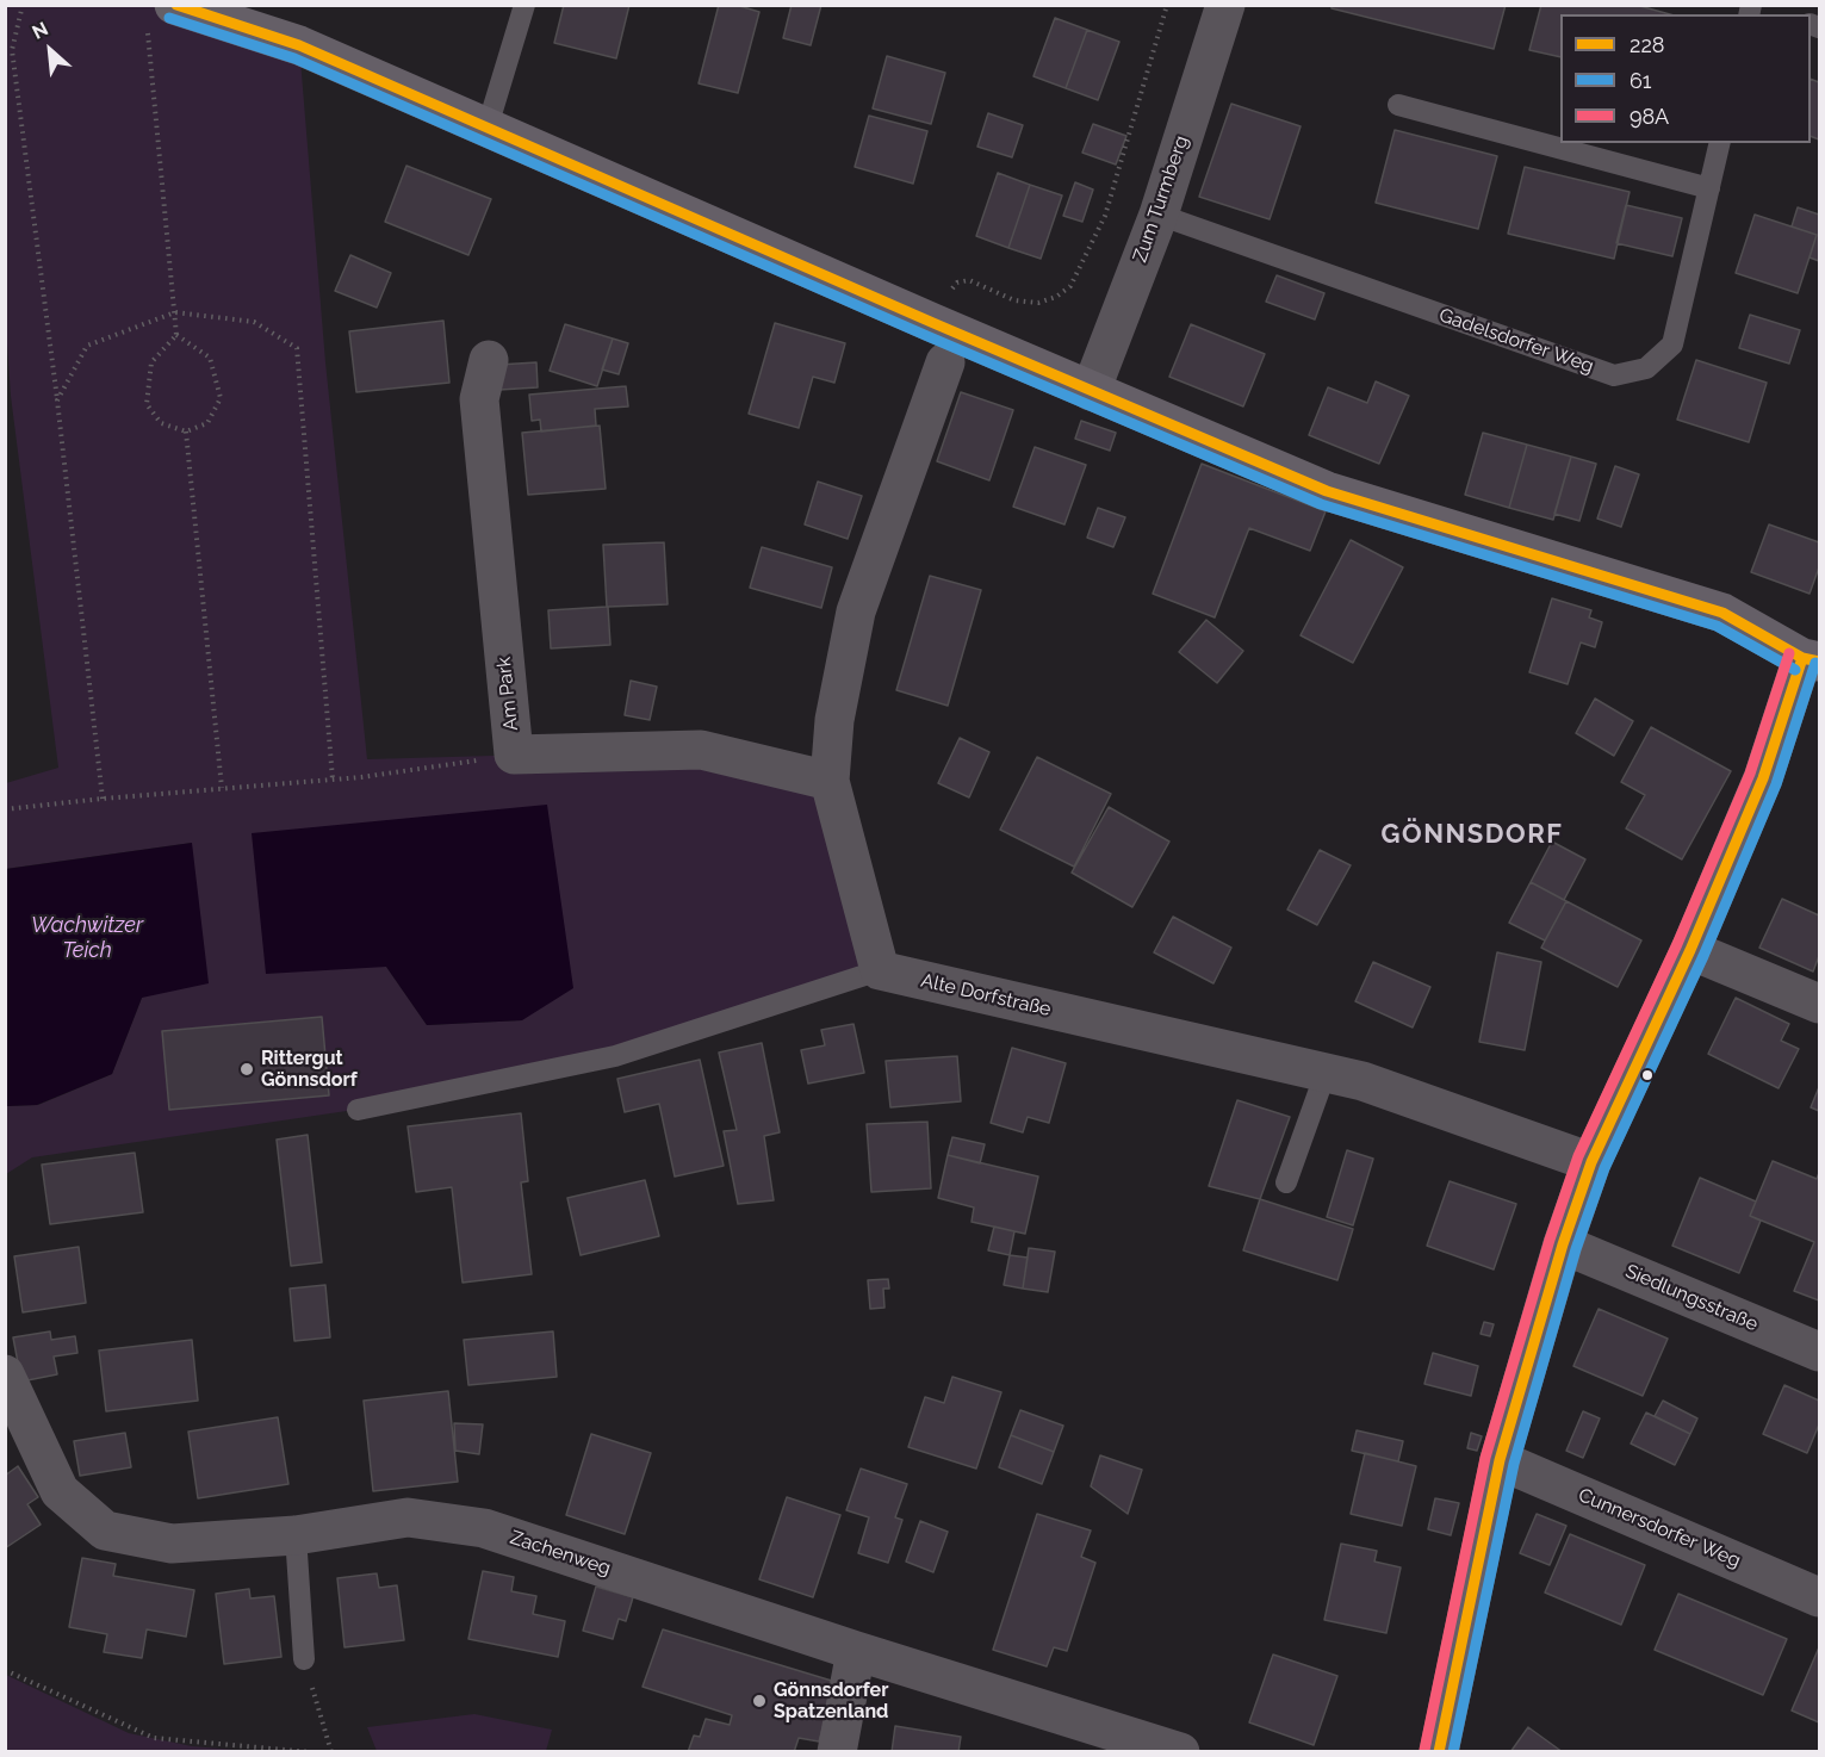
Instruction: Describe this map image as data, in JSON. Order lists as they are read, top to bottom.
{
  "streets": {
    "street": [
      "Zum Turmberg",
      "Am Park",
      "Alte Dorfstraße",
      "Siedlungsstraße",
      "Cunnersdorfer Weg",
      "Zachenweg"
    ],
    "lane": ["Gadelsdorfer Weg"]
  },
  "crossings": [
    ["Zum Turmberg", "Gadelsdorfer Weg"]
  ],
  "districts": ["GÖNNSDORF"],
  "water": ["Wachwitzer Teich"],
  "places": ["Rittergut Gönnsdorf", "Gönnsdorfer Spatzenland"],
  "lines": ["transit line 228", "transit line 61", "transit line 98A"],
  "legend": ["228", "61", "98A"],
  "north": "top left"
}
